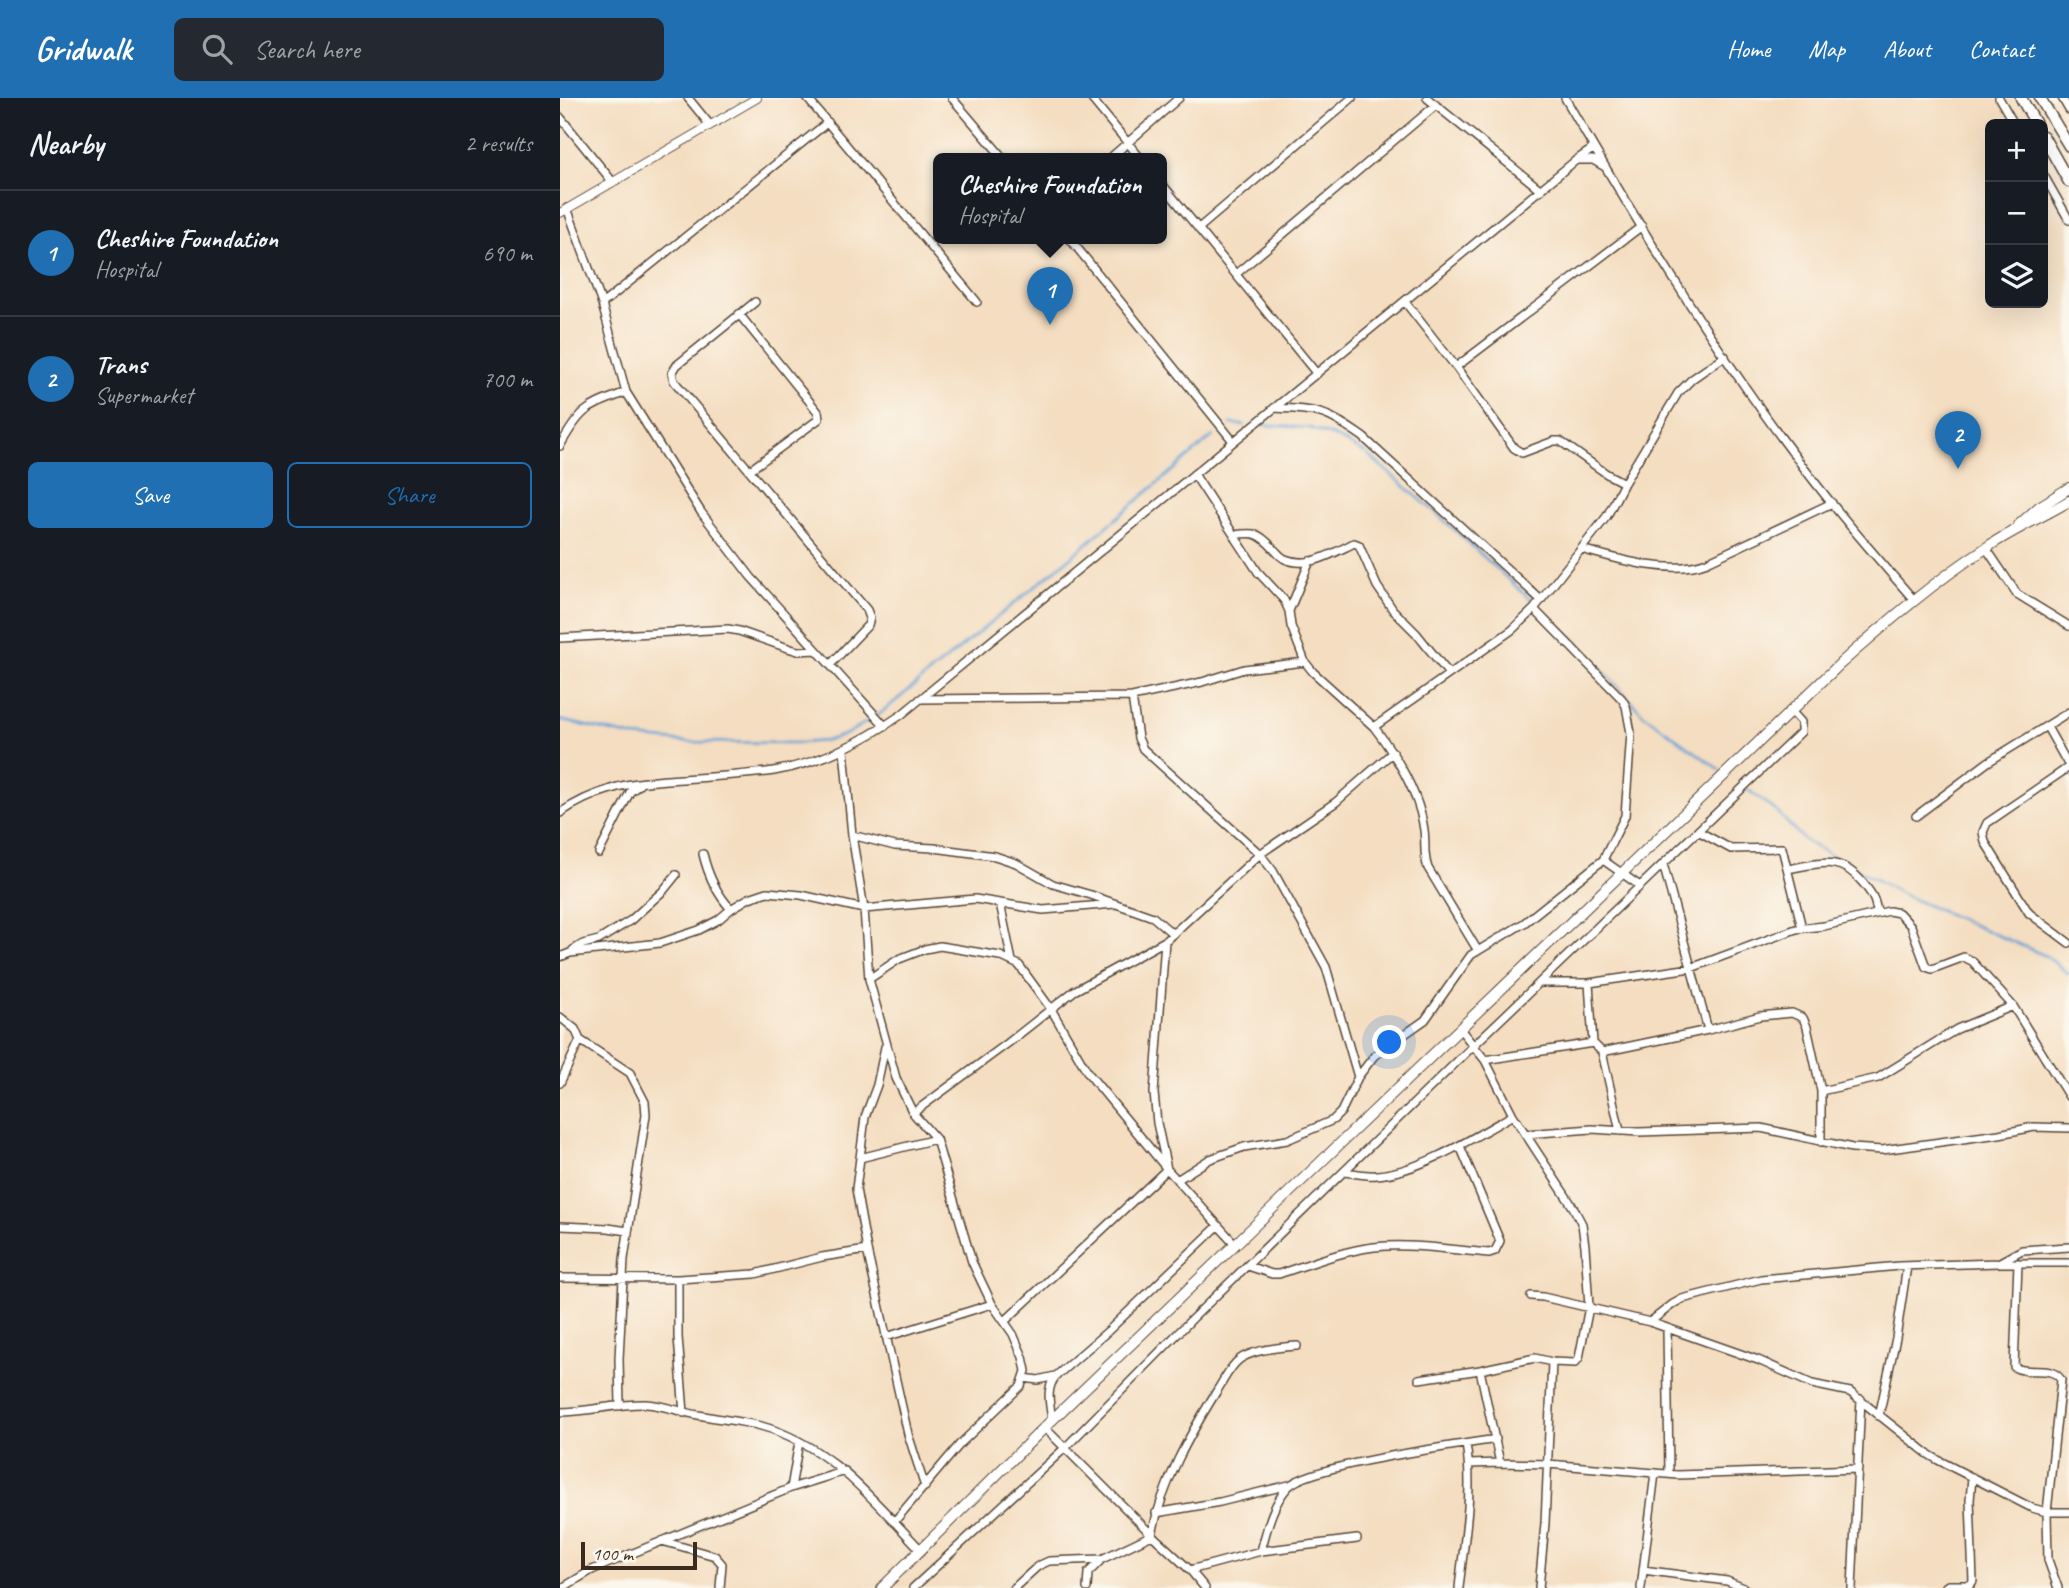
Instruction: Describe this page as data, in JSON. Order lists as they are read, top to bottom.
{
  "scale_bar": "100 m",
  "page": {
    "header": "Gridwalk",
    "search": "Search here",
    "nav": [
      "Home",
      "Map",
      "About",
      "Contact"
    ],
    "heading": ["Nearby", "2 results"],
    "map_buttons": ["+", "−"],
    "popup": ["Cheshire Foundation", "Hospital"],
    "list": [
      {
        "mark": "1",
        "name": "Cheshire Foundation",
        "note": "Hospital",
        "value": "690 m"
      },
      {
        "mark": "2",
        "name": "Trans",
        "note": "Supermarket",
        "value": "700 m"
      }
    ],
    "pins": ["1", "2"],
    "buttons": ["Save", "Share"],
    "scale": "100 m"
  }
}
